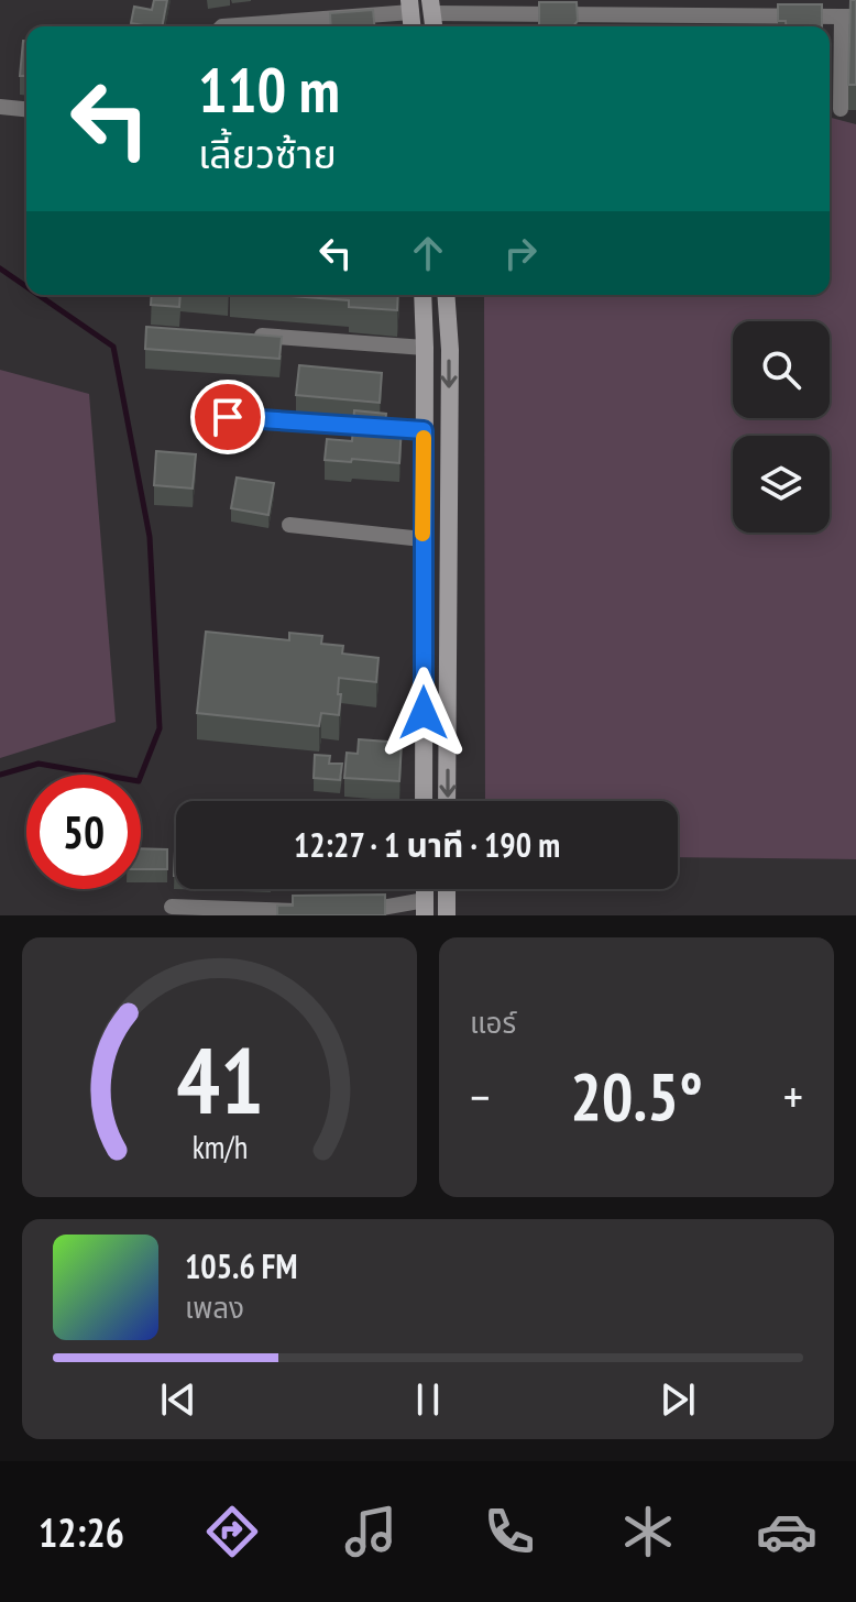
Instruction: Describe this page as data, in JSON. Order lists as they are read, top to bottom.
{
  "page": {
    "turn": ["110 m", "เลี้ยวซ้าย"],
    "limit": "50",
    "trip": "12:27 · 1 นาที · 190 m",
    "tile": "แอร์",
    "heat": ["−", "20.5°", "+"],
    "song": ["105.6 FM", "เพลง"],
    "tabs": "12:26",
    "gauge": ["41", "km/h"]
  }
}
